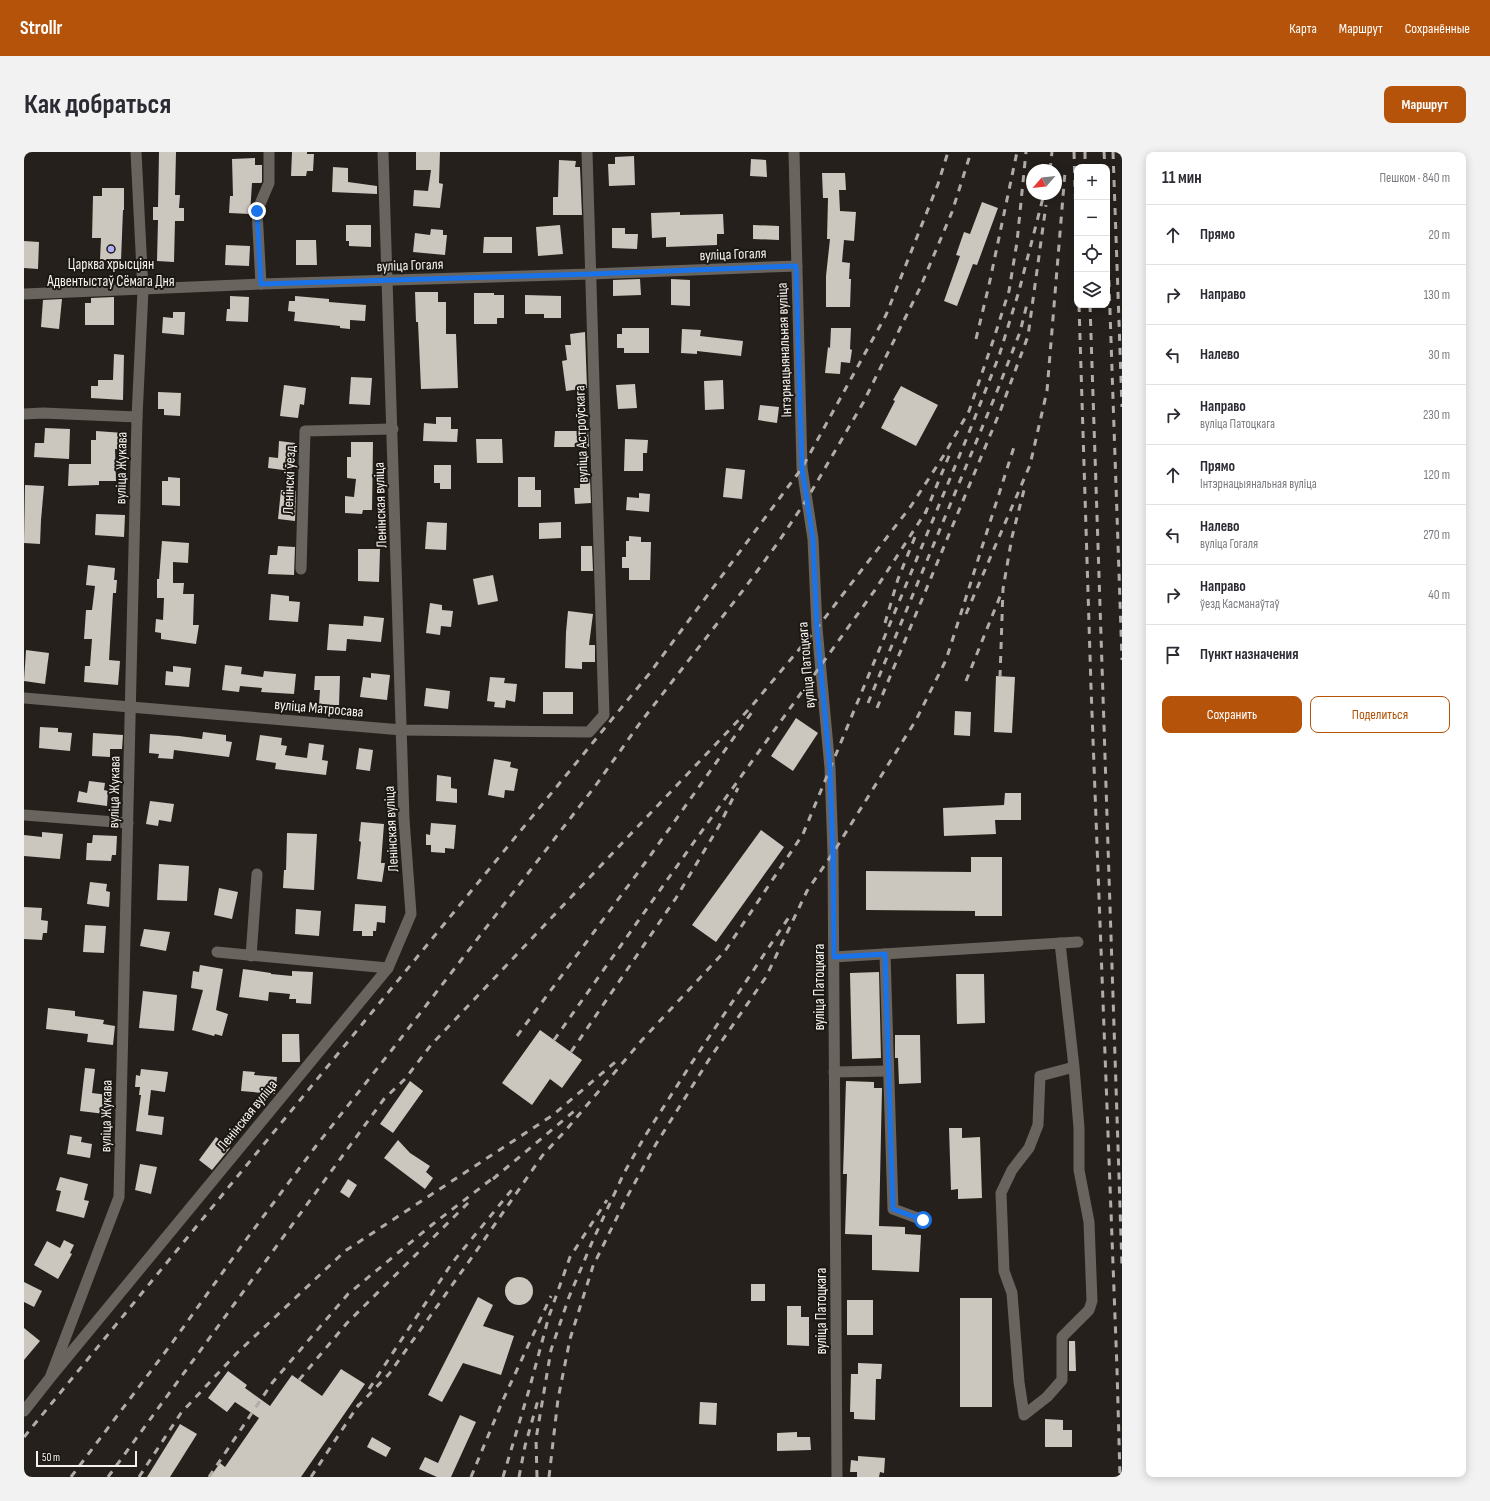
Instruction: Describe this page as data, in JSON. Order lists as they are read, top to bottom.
{
  "streets": {
    "street": [
      "вуліца Гогаля",
      "Інтэрнацыянальная вуліца",
      "вуліца Астроўскага",
      "вуліца Жукава",
      "Ленінскі ўезд",
      "Ленінская вуліца",
      "вуліца Патоцкага",
      "вуліца Матросава"
    ]
  },
  "crossings": [
    ["вуліца Гогаля", "Інтэрнацыянальная вуліца"],
    ["вуліца Гогаля", "вуліца Астроўскага"],
    ["вуліца Гогаля", "вуліца Жукава"],
    ["вуліца Гогаля", "Ленінская вуліца"],
    ["Інтэрнацыянальная вуліца", "вуліца Патоцкага"],
    ["вуліца Астроўскага", "вуліца Матросава"],
    ["вуліца Жукава", "Ленінская вуліца"],
    ["вуліца Жукава", "вуліца Матросава"],
    ["Ленінскі ўезд", "Ленінская вуліца"],
    ["Ленінская вуліца", "вуліца Матросава"]
  ],
  "places": ["Царква хрысціян Адвентыстаў Сёмага Дня"],
  "scale_bar": "50 m",
  "north": "bottom left",
  "page": {
    "header": "Strollr",
    "nav": ["Карта", "Маршрут", "Сохранённые"],
    "buttons": [
      "Маршрут",
      ["Сохранить", "Поделиться"]
    ],
    "title": "Как добраться",
    "heading": ["11 мин", "Пешком · 840 m"],
    "map_buttons": ["+", "−"],
    "list": [
      ["Прямо", "20 m"],
      ["Направо", "130 m"],
      ["Налево", "30 m"],
      ["Направо", "вуліца Патоцкага", "230 m"],
      ["Прямо", "Інтэрнацыянальная вуліца", "120 m"],
      ["Налево", "вуліца Гогаля", "270 m"],
      ["Направо", "ўезд Касманаўтаў", "40 m"],
      "Пункт назначения"
    ],
    "scale": "50 m"
  }
}
